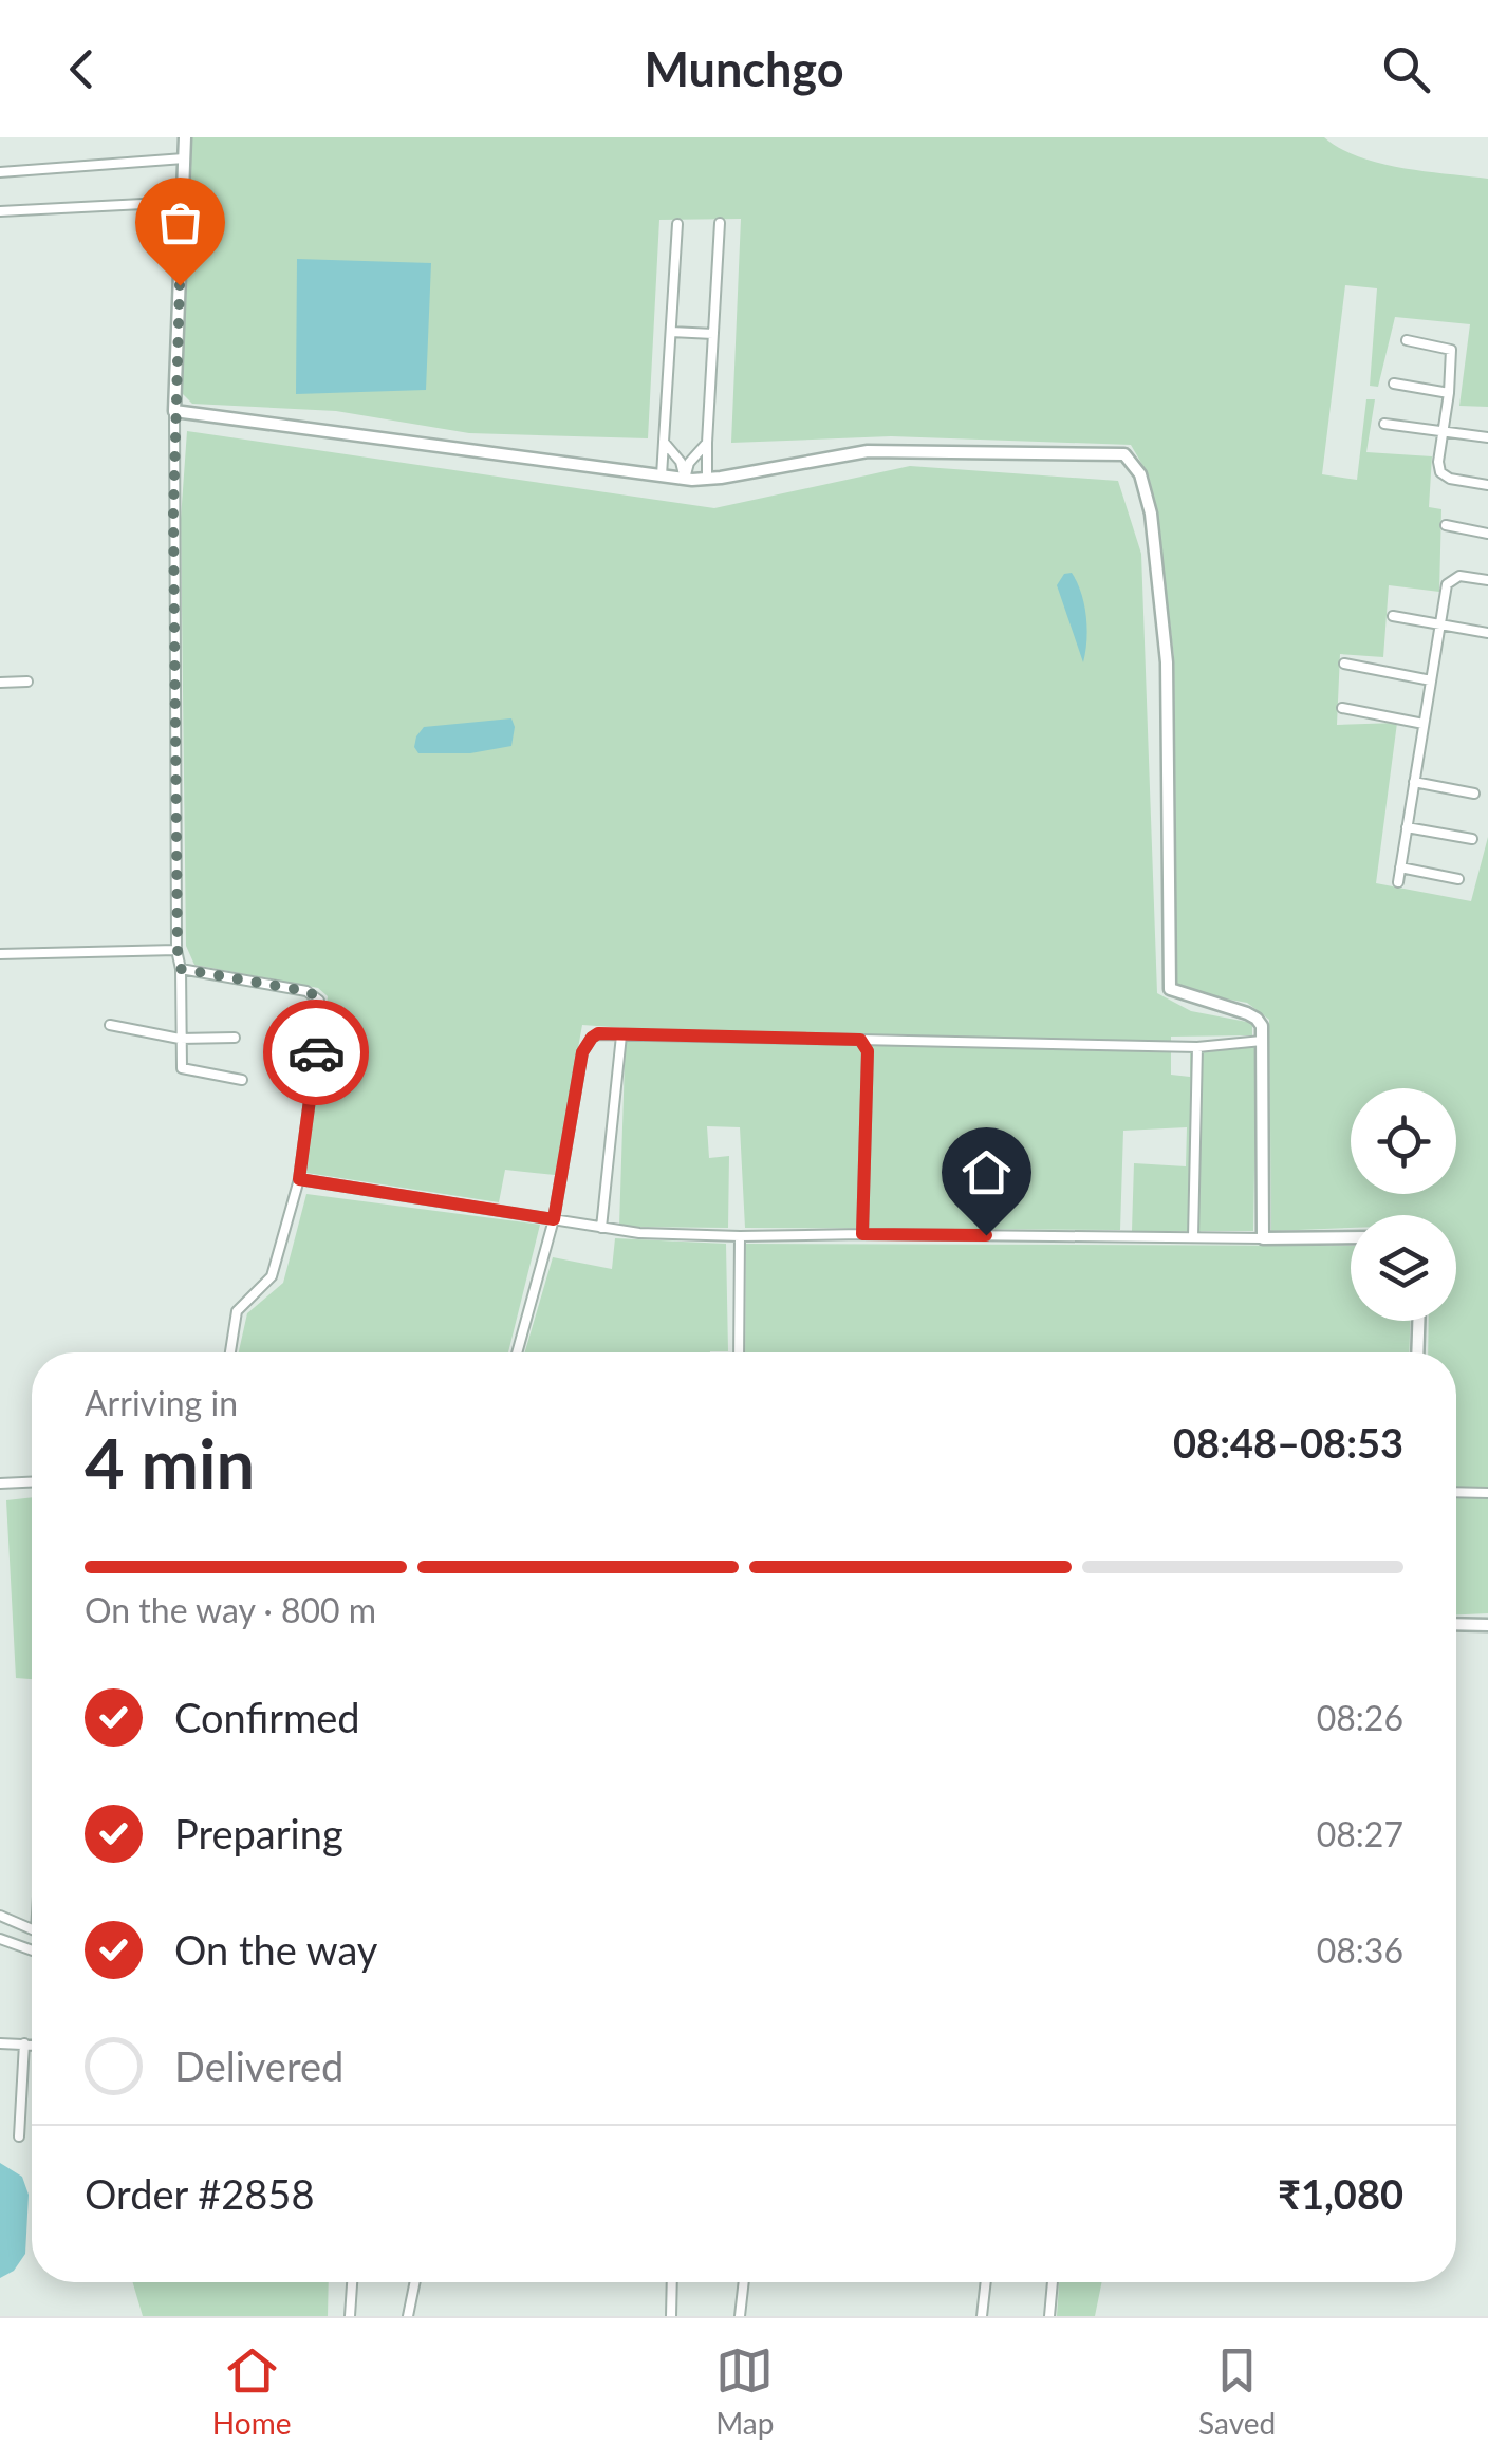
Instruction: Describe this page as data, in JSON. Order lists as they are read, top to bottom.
{
  "page": {
    "header": "Munchgo",
    "heading": ["4 min", "Arriving in", "08:48–08:53"],
    "panel": ["Order #2858", "₹1,080"],
    "bar": "On the way · 800 m",
    "list": [
      ["Confirmed", "08:26"],
      ["Preparing", "08:27"],
      ["On the way", "08:36"],
      "Delivered"
    ],
    "tabs": ["Home", "Map", "Saved"]
  }
}
